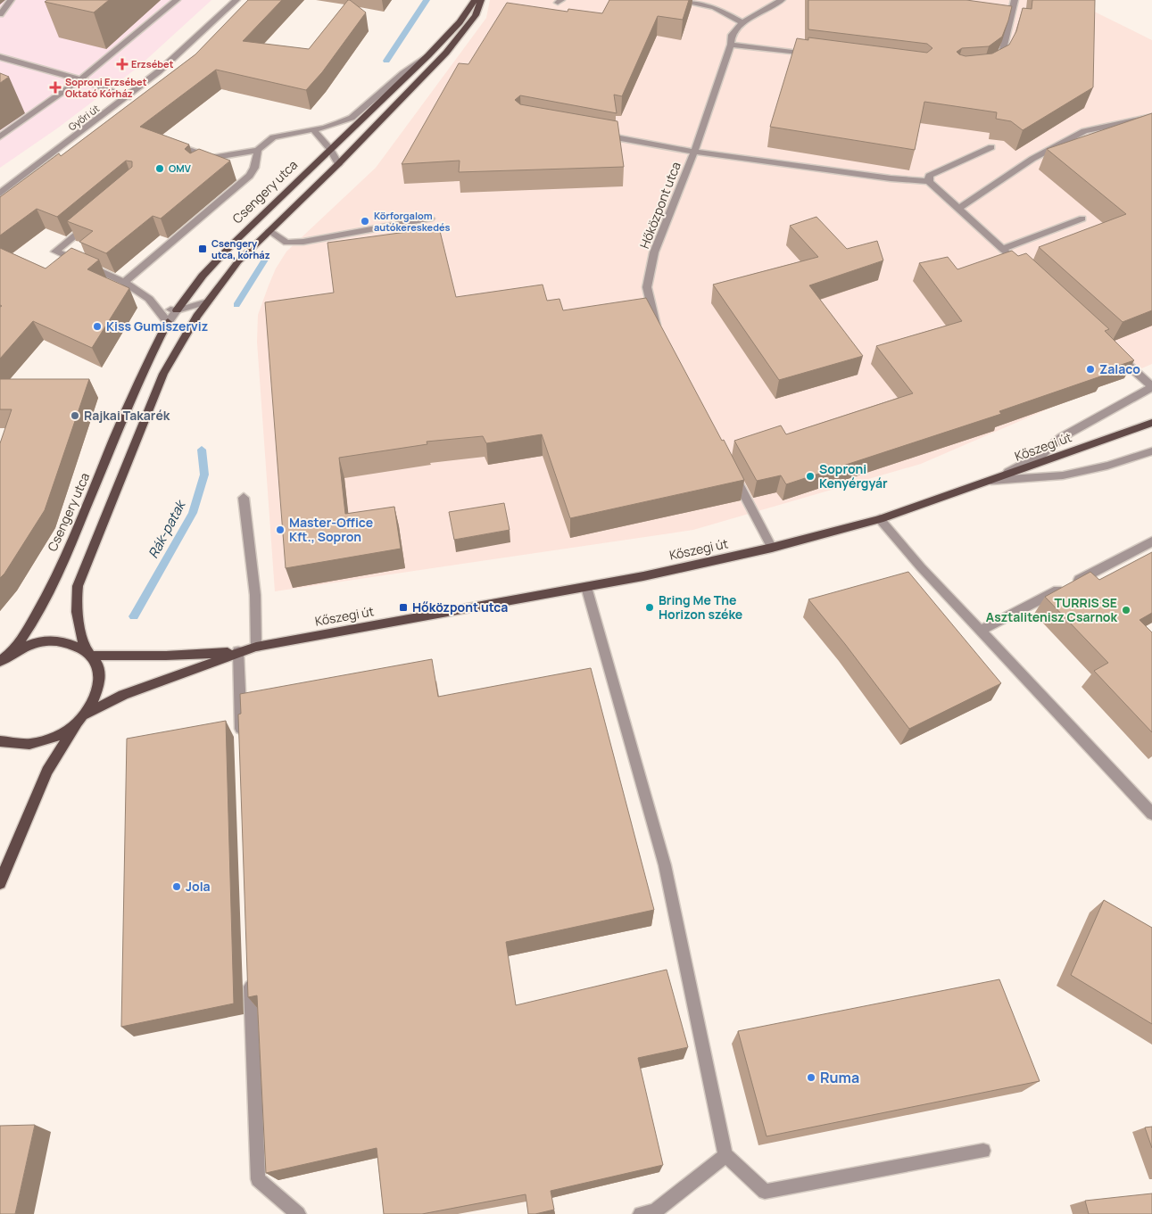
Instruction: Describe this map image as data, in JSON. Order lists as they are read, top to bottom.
{
  "streets": {
    "main road": ["Csengery utca", "Kőszegi út"],
    "street": ["Győri út", "Hőközpont utca"]
  },
  "water": ["Rák-patak"],
  "places": {
    "health": ["Erzsébet", "Soproni Erzsébet Oktató Kórház"],
    "other": [
      "OMV",
      "Körforgalom autókereskedés",
      "Kiss Gumiszerviz",
      "Zalaco",
      "Rajkai Takarék",
      "Soproni Kenyérgyár",
      "Master-Office Kft., Sopron",
      "Bring Me The Horizon széke",
      "TURRIS SE Asztalitenisz Csarnok",
      "Jola",
      "Ruma"
    ],
    "transit": ["Csengery utca, kórház", "Hőközpont utca"]
  }
}
